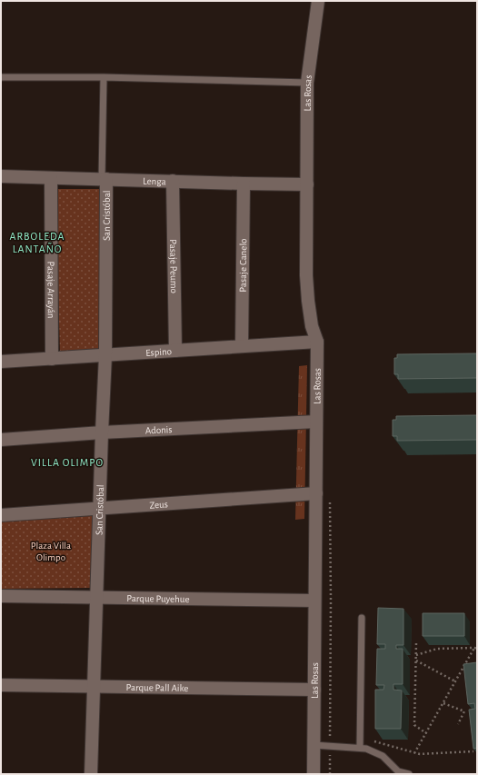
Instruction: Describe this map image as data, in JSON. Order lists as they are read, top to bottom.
{
  "streets": {
    "street": [
      "Las Rosas",
      "Lenga",
      "San Cristóbal",
      "Pasaje Canelo",
      "Pasaje Peumo",
      "Pasaje Arrayán",
      "Espino",
      "Adonis",
      "Zeus",
      "Parque Puyehue",
      "Parque Pall Aike"
    ]
  },
  "crossings": [
    ["Las Rosas", "Lenga"],
    ["Las Rosas", "Espino"],
    ["Las Rosas", "Adonis"],
    ["Las Rosas", "Zeus"],
    ["Las Rosas", "Parque Puyehue"],
    ["Las Rosas", "Parque Pall Aike"],
    ["Lenga", "San Cristóbal"],
    ["Lenga", "Pasaje Canelo"],
    ["Lenga", "Pasaje Peumo"],
    ["Lenga", "Pasaje Arrayán"],
    ["San Cristóbal", "Espino"],
    ["San Cristóbal", "Adonis"],
    ["San Cristóbal", "Zeus"],
    ["San Cristóbal", "Parque Puyehue"],
    ["San Cristóbal", "Parque Pall Aike"],
    ["Pasaje Canelo", "Espino"],
    ["Pasaje Peumo", "Espino"],
    ["Pasaje Arrayán", "Espino"]
  ],
  "districts": ["ARBOLEDA LANTAÑO", "VILLA OLIMPO"],
  "parks": ["Plaza Villa Olimpo"]
}
